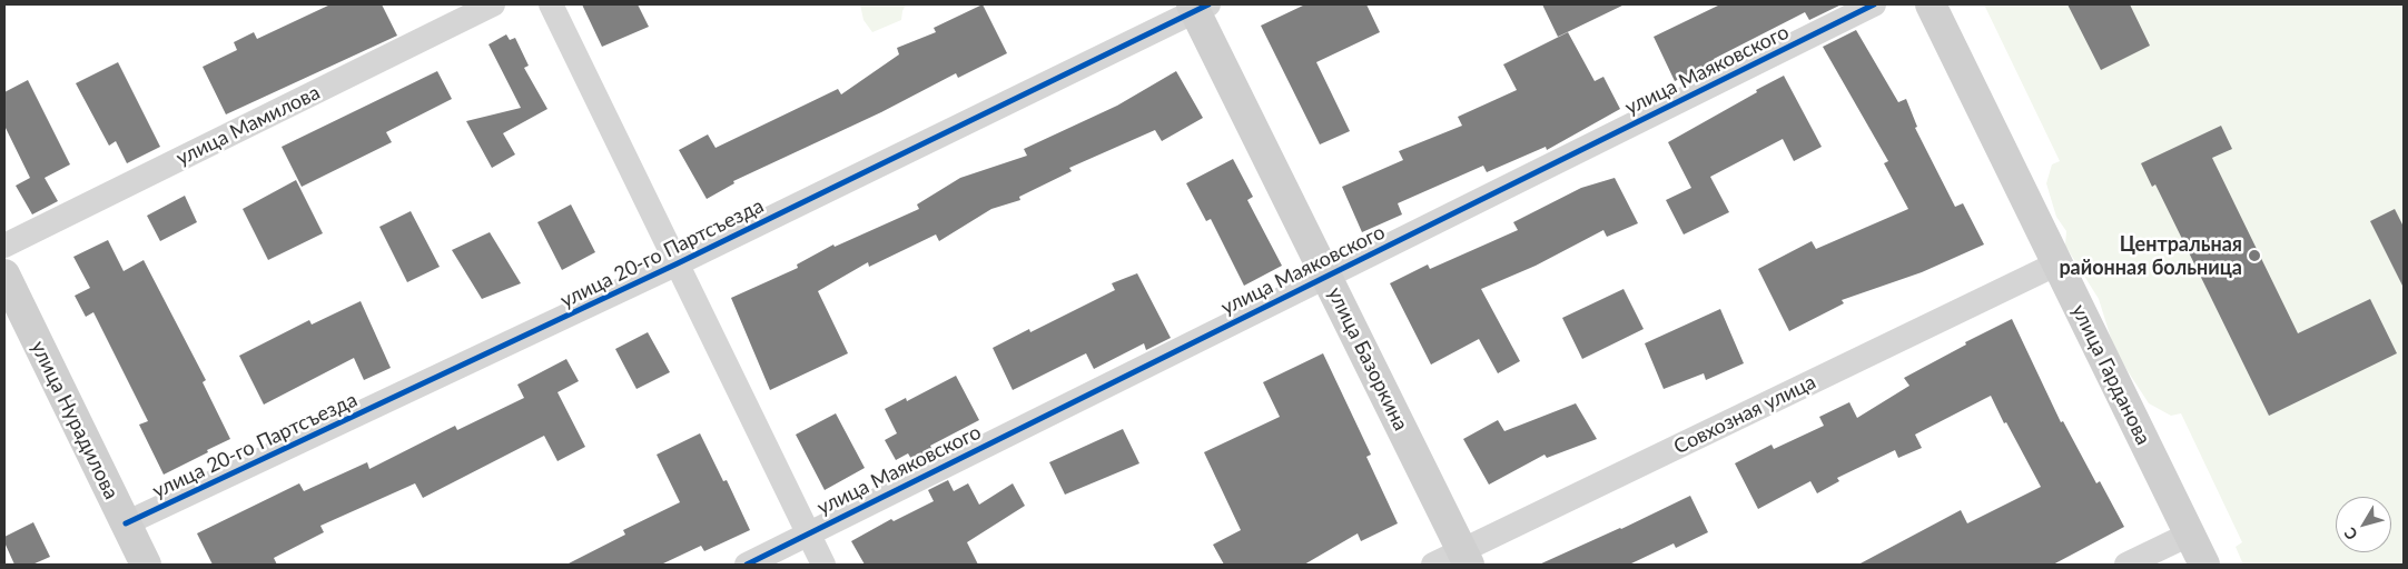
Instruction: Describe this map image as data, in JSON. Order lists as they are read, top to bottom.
{
  "streets": {
    "street": [
      "улица Маяковского",
      "улица Мамилова",
      "улица 20-го Партсъезда",
      "улица Базоркина",
      "улица Гарданова",
      "Совхозная улица",
      "улица Нурадилова"
    ]
  },
  "crossings": [
    ["улица Маяковского", "улица Базоркина"],
    ["улица 20-го Партсъезда", "улица Базоркина"],
    ["улица 20-го Партсъезда", "улица Нурадилова"],
    ["улица Базоркина", "Совхозная улица"],
    ["улица Гарданова", "Совхозная улица"]
  ],
  "places": ["Центральная районная больница"],
  "north": "bottom left"
}
